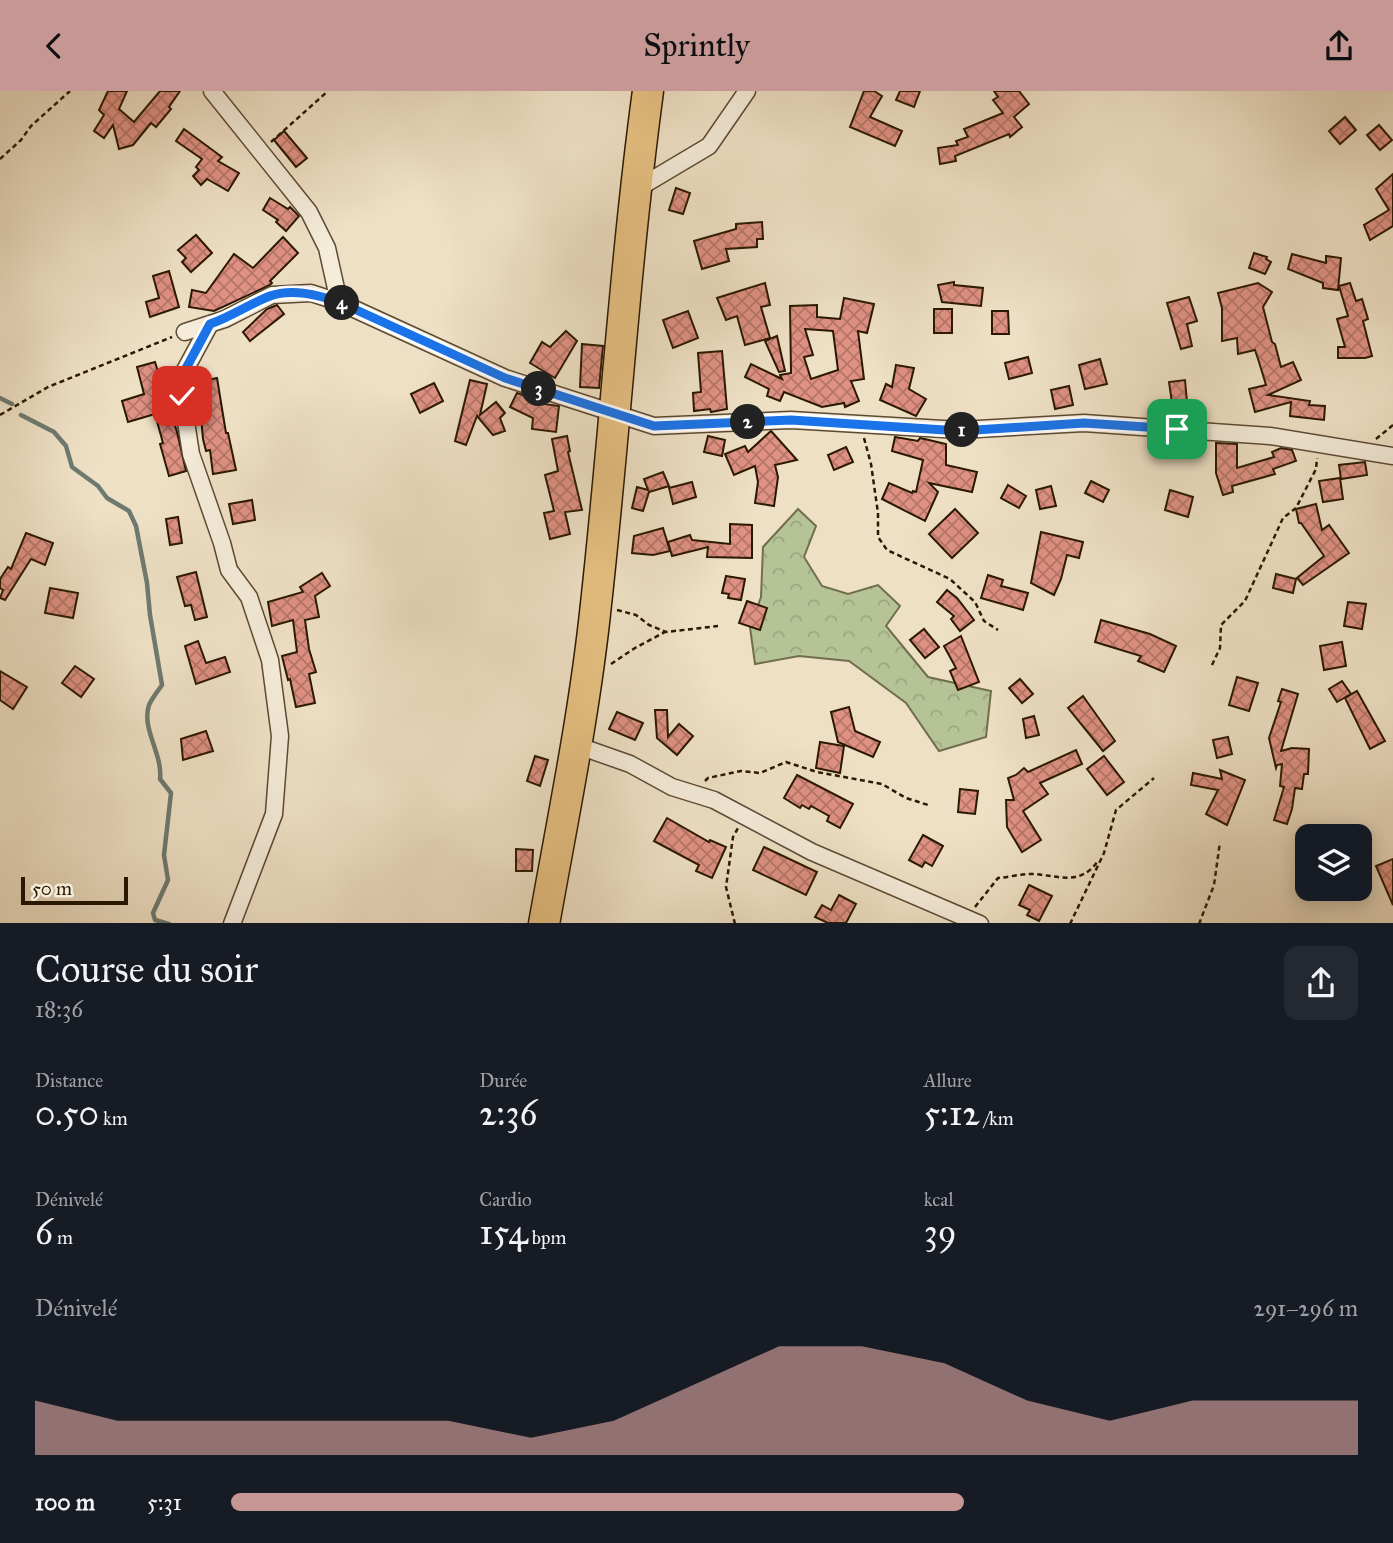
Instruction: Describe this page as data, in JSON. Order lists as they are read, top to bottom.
{
  "scale_bar": "50 m",
  "page": {
    "header": "Sprintly",
    "pins": [
      "4",
      "3",
      "2",
      "1"
    ],
    "scale": "50 m",
    "heading": ["Course du soir", "18:36"],
    "stats": [
      ["Distance", "0.50 km"],
      ["Durée", "2:36"],
      ["Allure", "5:12 /km"],
      ["Dénivelé", "6 m"],
      ["Cardio", "154 bpm"],
      ["kcal", "39"]
    ],
    "chart": ["Dénivelé", "291–296 m"],
    "list": [
      {
        "name": "100 m",
        "note": "5:31"
      }
    ]
  }
}
